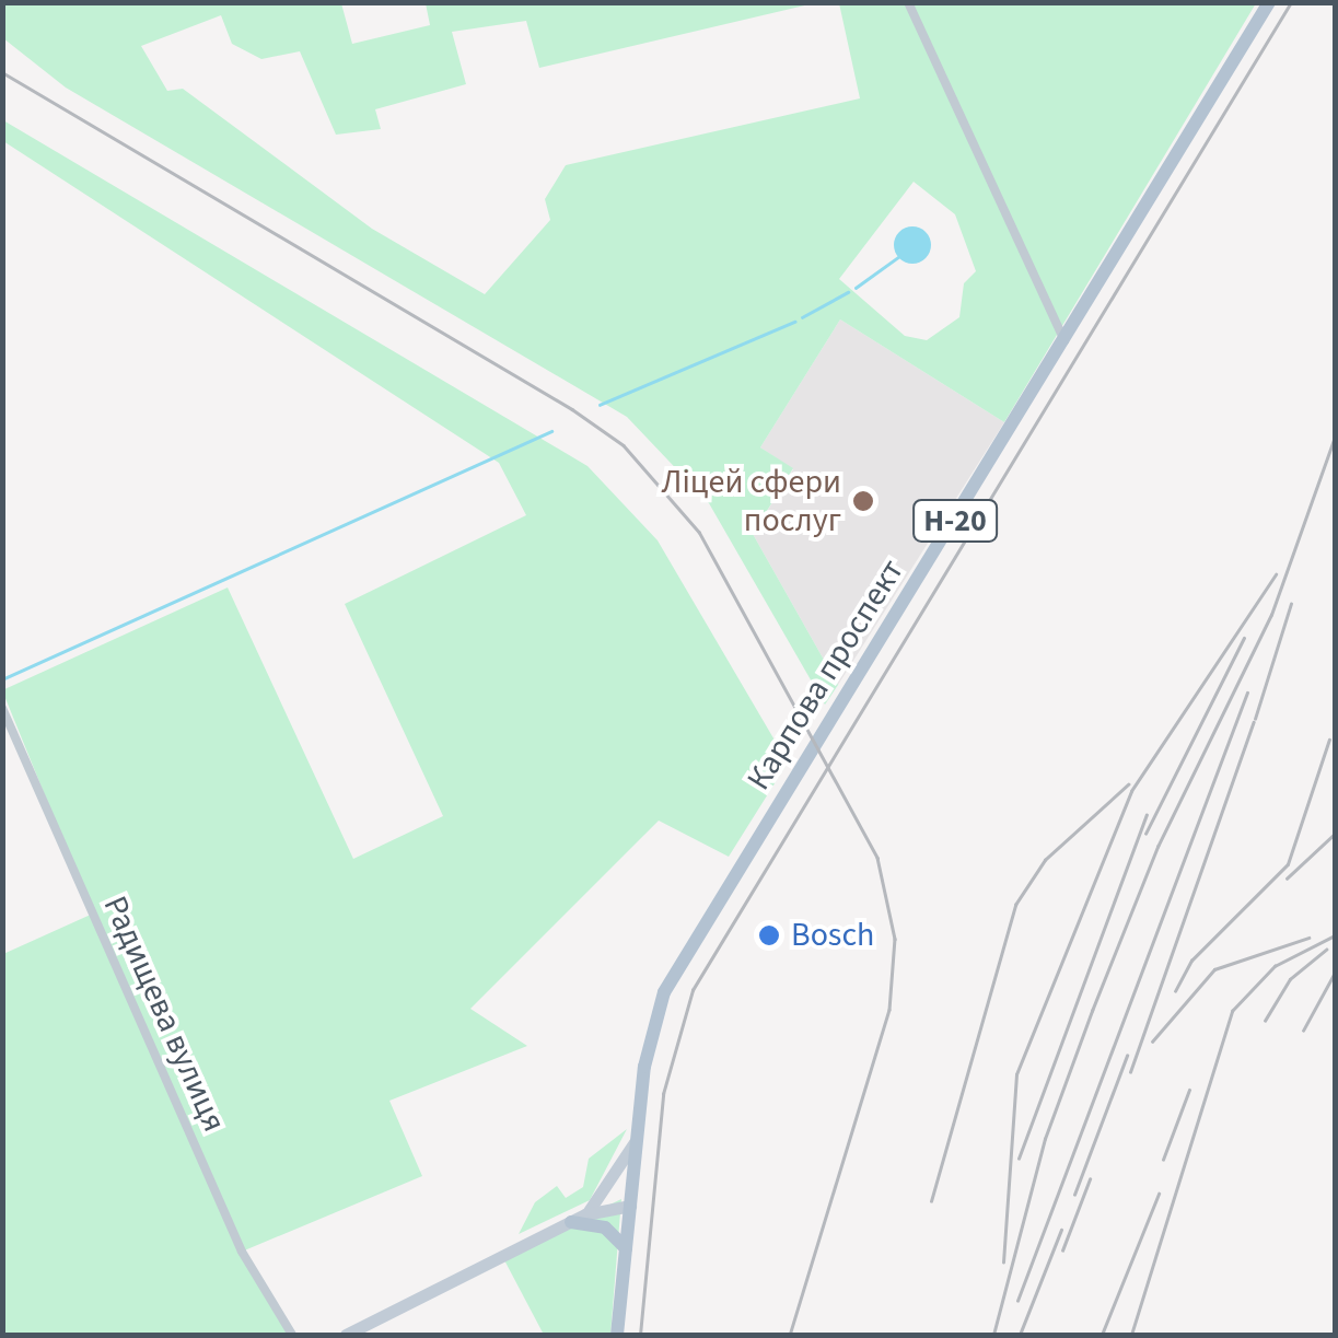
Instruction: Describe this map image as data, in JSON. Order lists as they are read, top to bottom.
{
  "streets": {
    "main road": ["Н-20", "Карпова проспект"],
    "street": ["Радищева вулиця"]
  },
  "places": ["Ліцей сфери послуг", "Bosch"]
}
